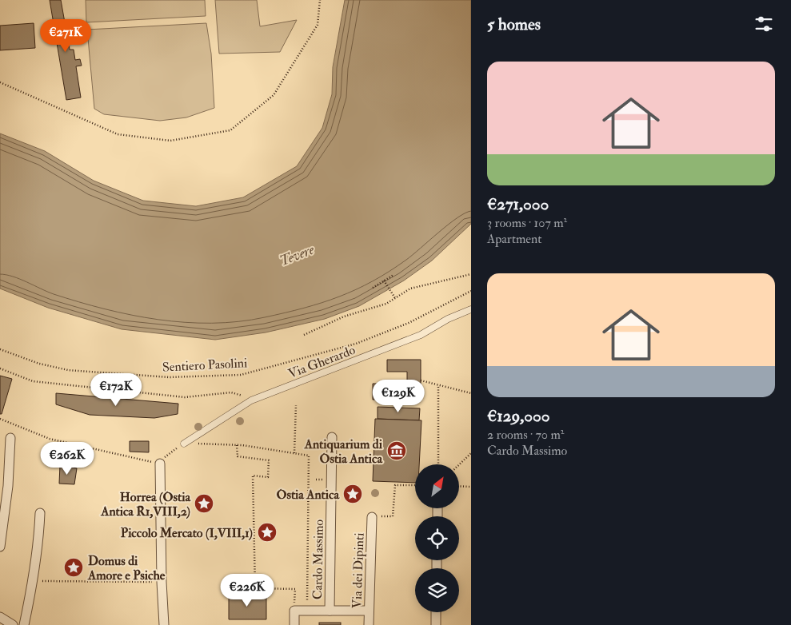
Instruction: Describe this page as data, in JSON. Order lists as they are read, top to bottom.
{
  "streets": {
    "street": ["Cardo Massimo", "Via dei Dipinti"],
    "lane": ["Via Gherardo"],
    "path": ["Sentiero Pasolini"]
  },
  "water": ["Tevere"],
  "places": {
    "museum": ["Antiquarium di Ostia Antica"],
    "place": [
      "Ostia Antica",
      "Horrea (Ostia Antica R1,VIII,2)",
      "Piccolo Mercato (I,VIII,1)",
      "Domus di Amore e Psiche"
    ]
  },
  "north": "top right",
  "page": {
    "heading": "5 homes",
    "price": [
      "€271K",
      "€172K",
      "€129K",
      "€262K",
      "€226K"
    ],
    "list": [
      {
        "name": "€271,000",
        "note": "3 rooms · 107 m² · Apartment"
      },
      {
        "name": "€129,000",
        "note": "2 rooms · 70 m² · Cardo Massimo"
      }
    ]
  }
}
